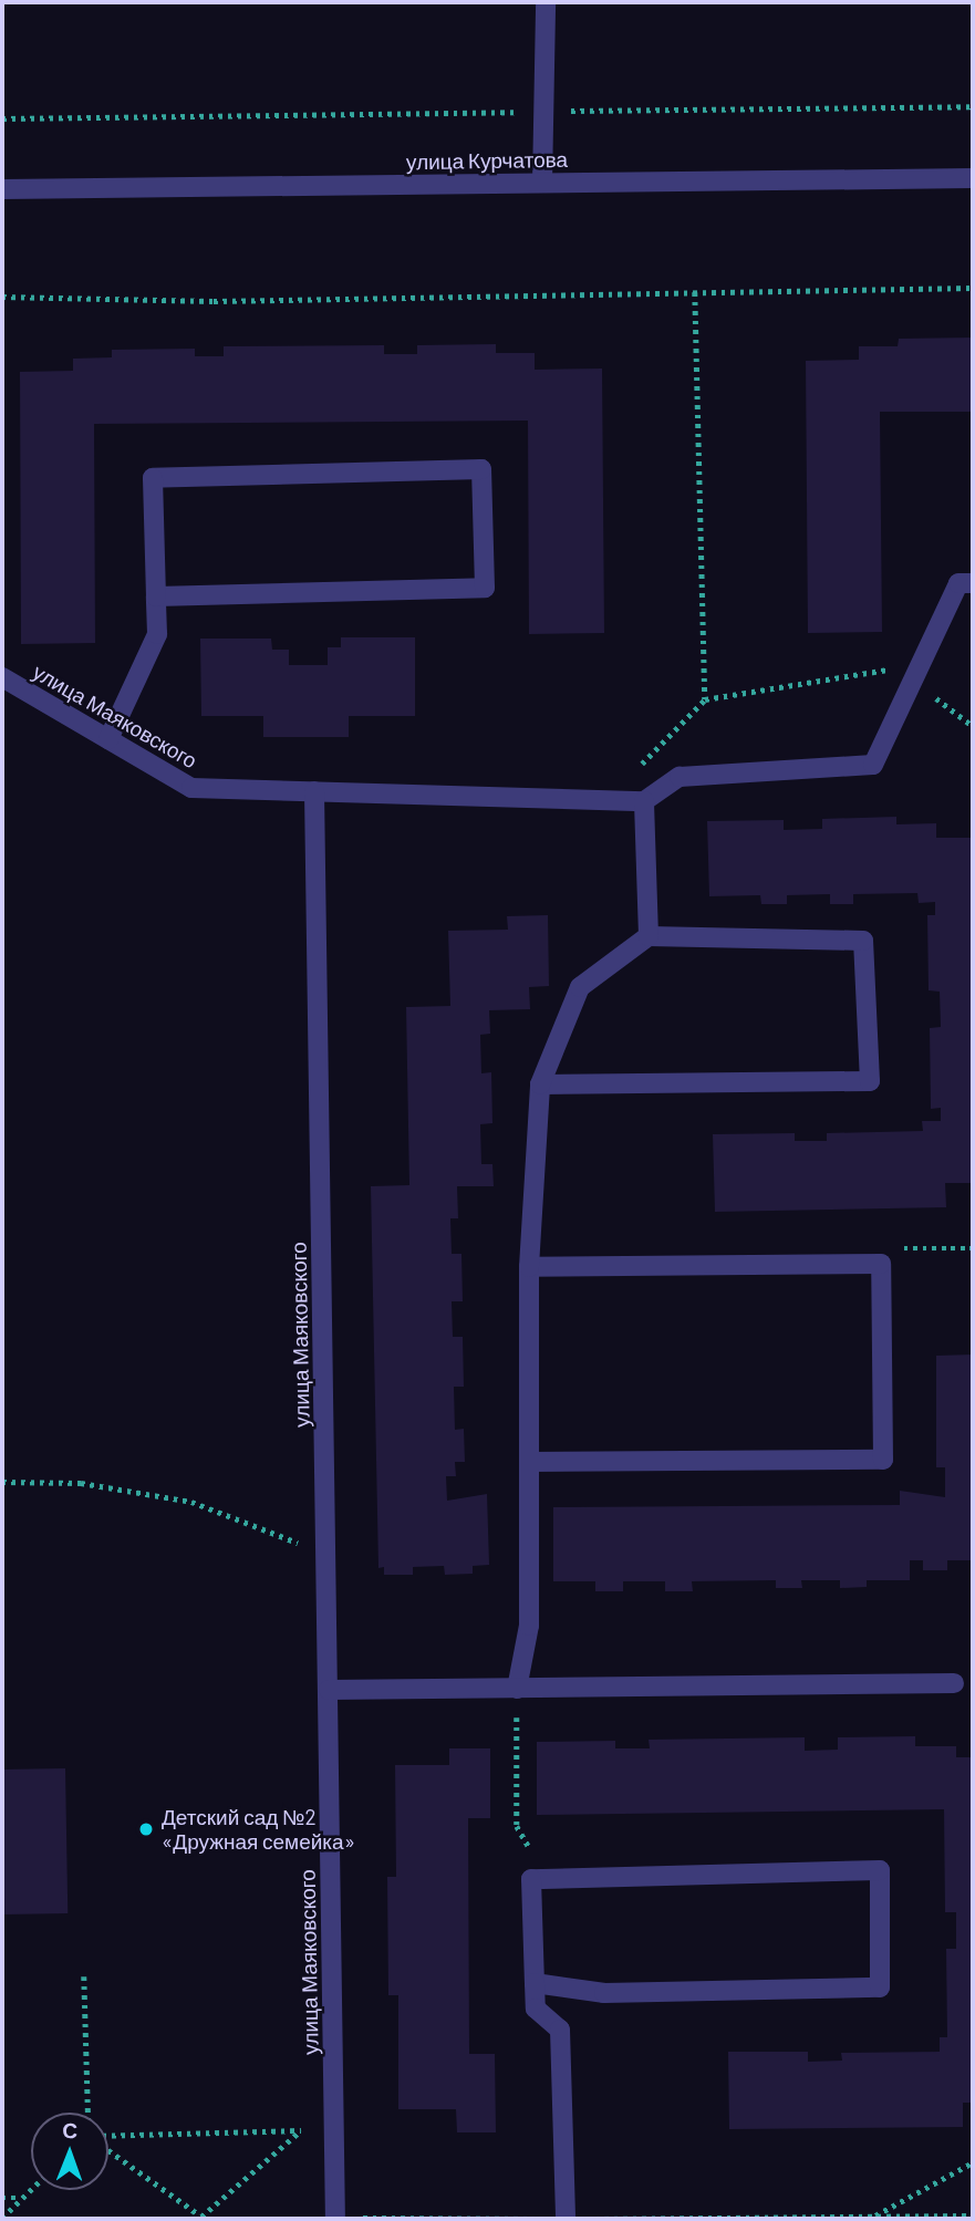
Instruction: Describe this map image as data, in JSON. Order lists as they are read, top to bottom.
{
  "streets": {
    "street": ["улица Курчатова", "улица Маяковского"]
  },
  "places": ["Детский сад №2 «Дружная семейка»"],
  "north": "top"
}
